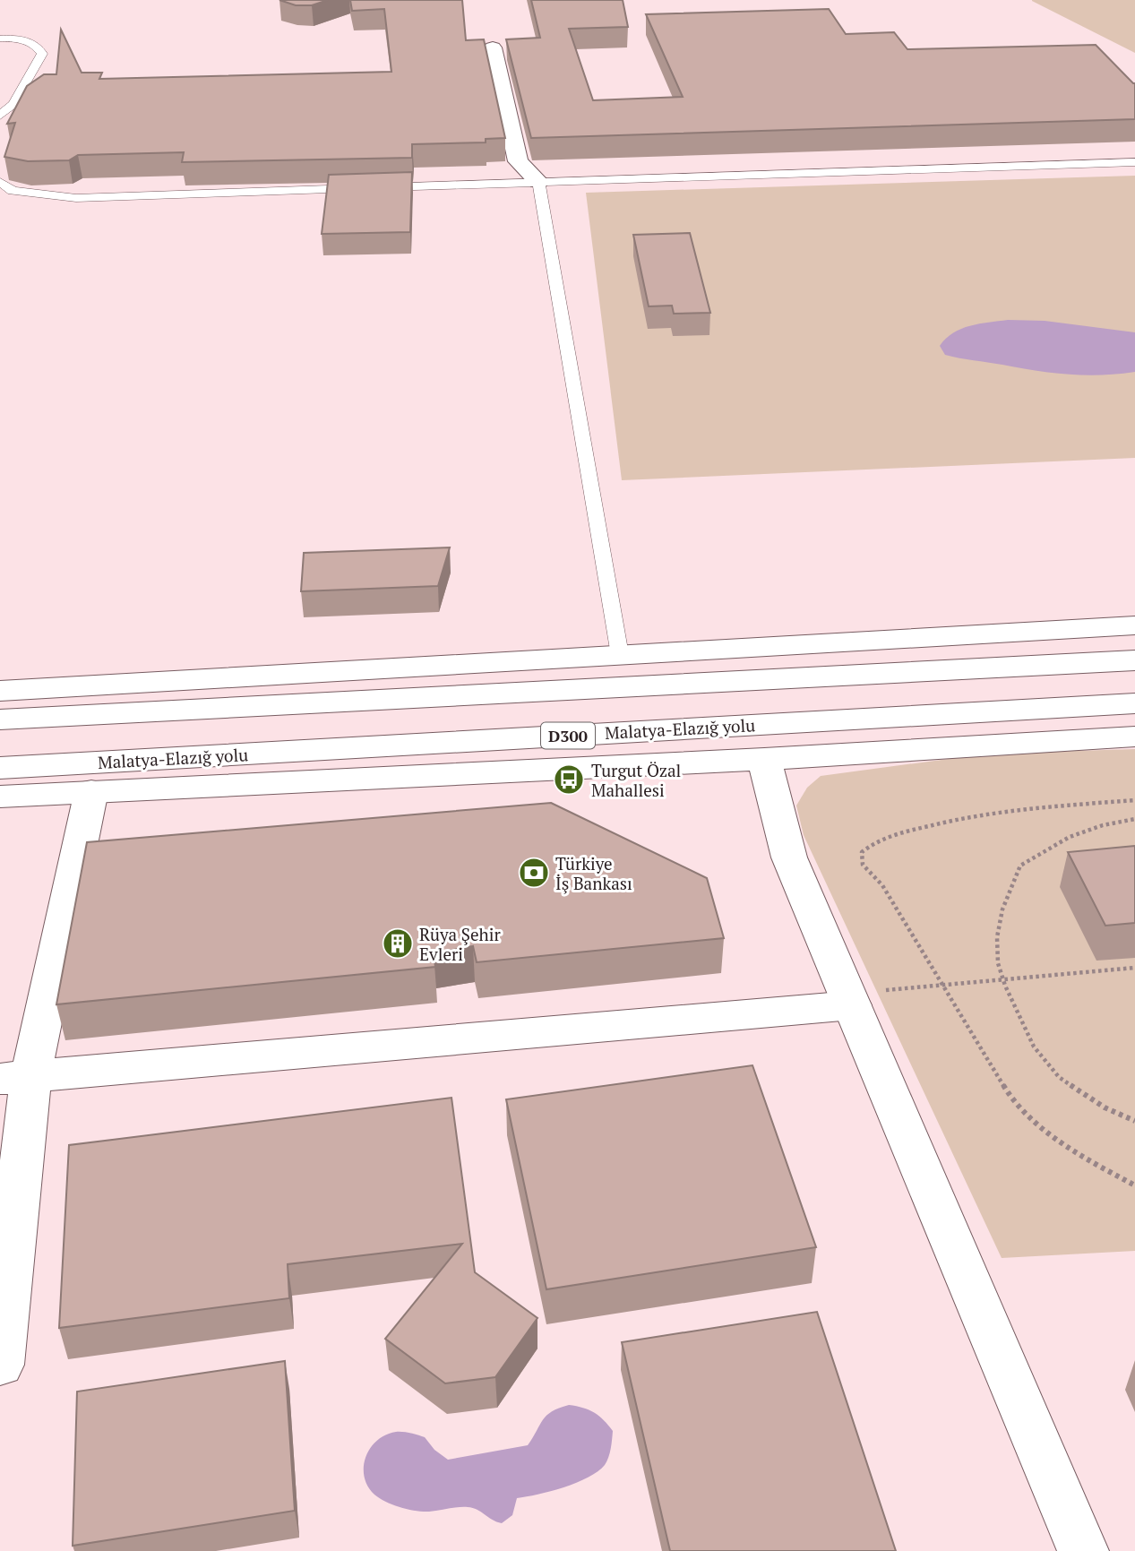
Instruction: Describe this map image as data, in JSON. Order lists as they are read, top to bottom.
{
  "streets": {
    "main road": ["Malatya-Elazığ yolu", "D300"]
  },
  "places": {
    "bus stop": ["Turgut Özal Mahallesi"],
    "bank": ["Türkiye İş Bankası"],
    "building": ["Rüya Şehir Evleri"]
  }
}
